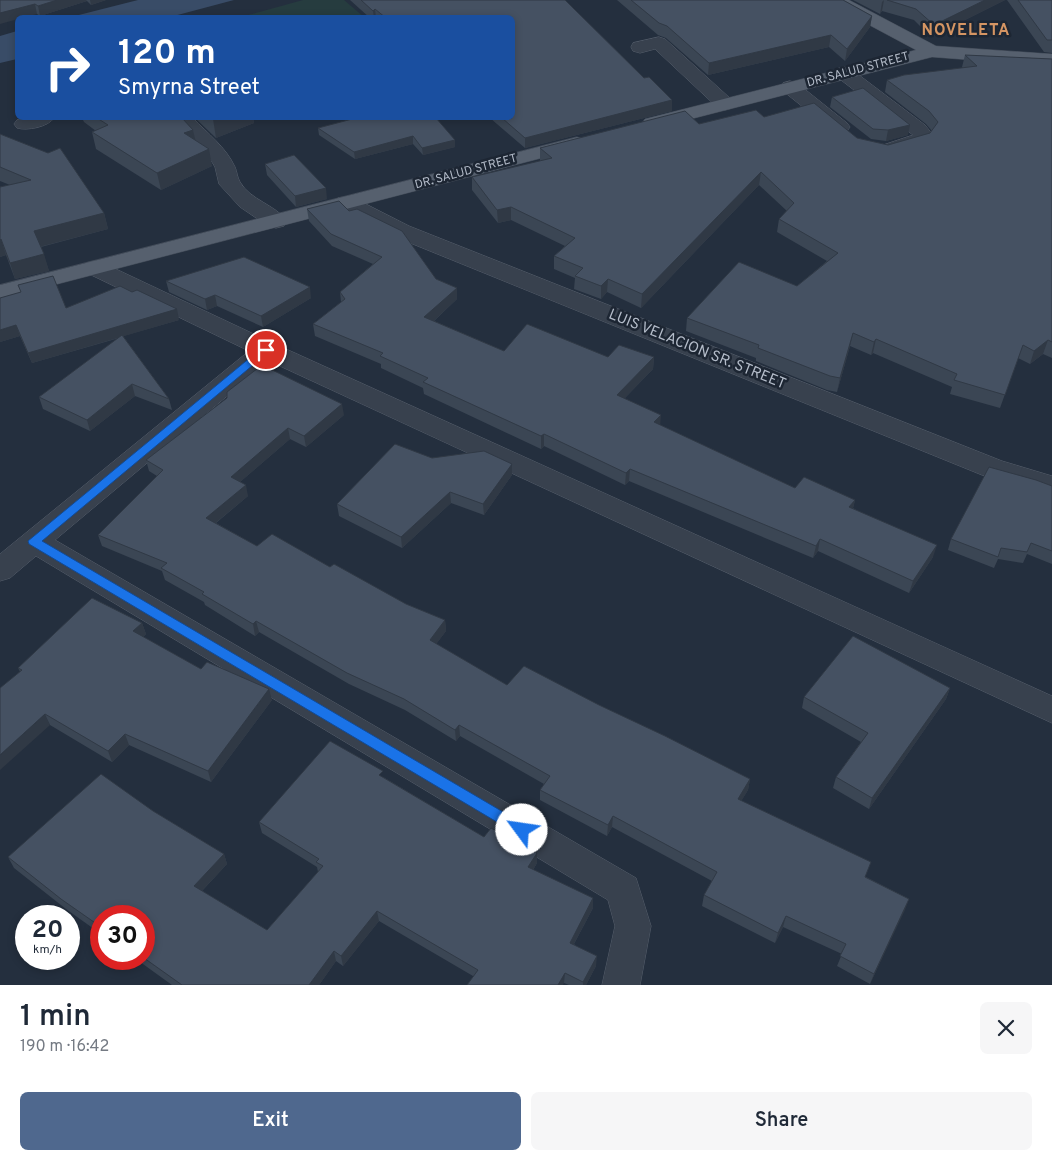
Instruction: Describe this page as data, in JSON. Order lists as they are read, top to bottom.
{
  "streets": {
    "main road": ["DR. SALUD STREET"],
    "street": ["LUIS VELACION SR. STREET"]
  },
  "crossings": [
    ["DR. SALUD STREET", "LUIS VELACION SR. STREET"]
  ],
  "districts": ["NOVELETA"],
  "page": {
    "turn": ["120 m", "Smyrna Street"],
    "speed": "20 km/h",
    "limit": "30",
    "heading": ["1 min", "190 m · 16:42"],
    "buttons": ["Exit", "Share"]
  }
}
